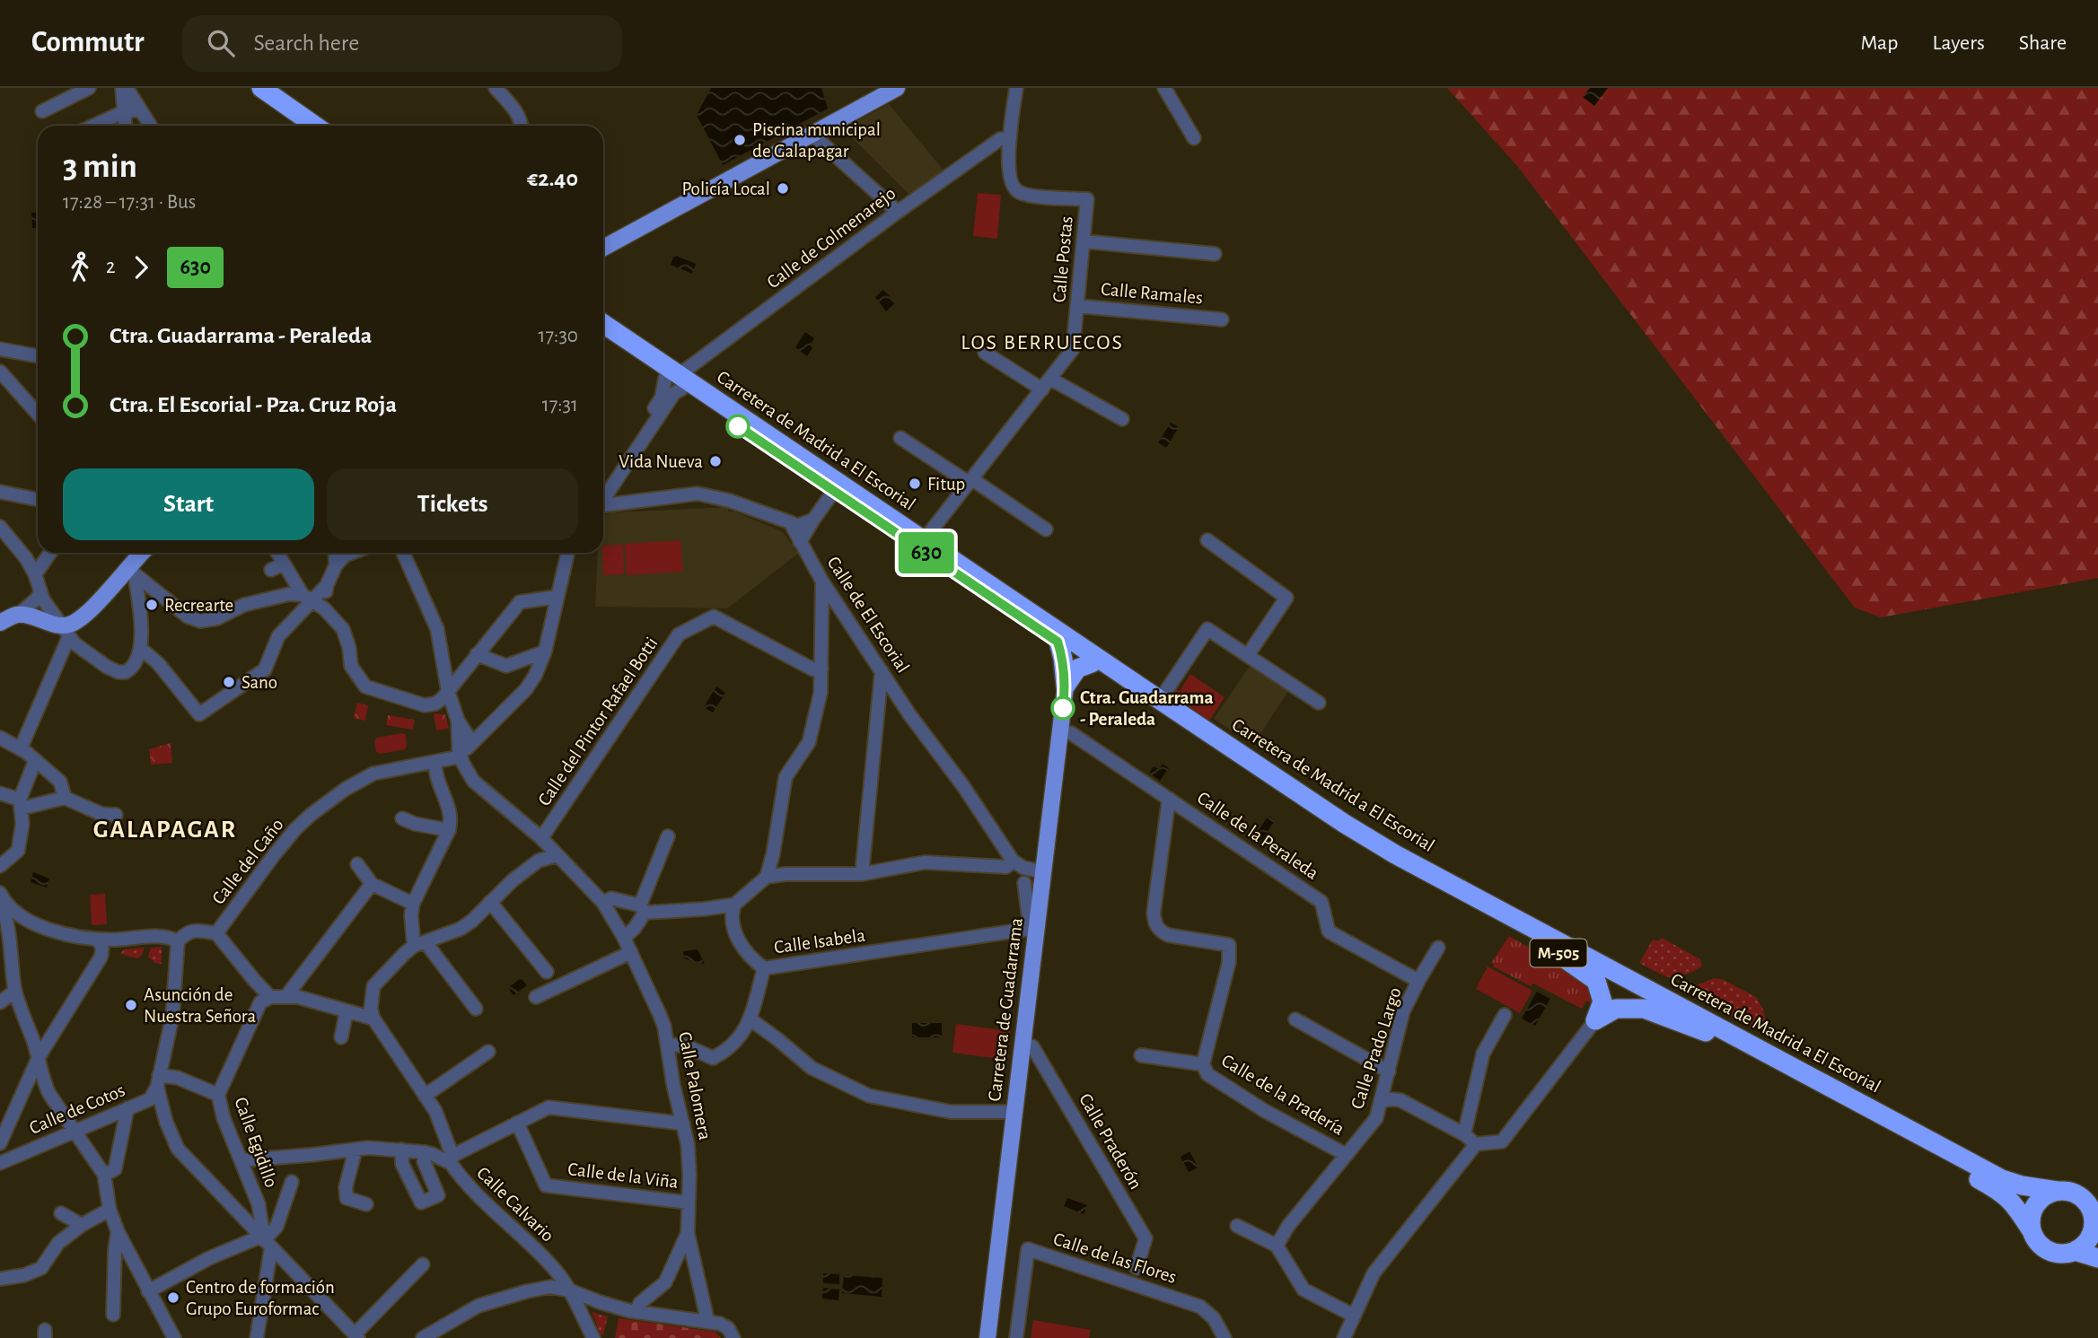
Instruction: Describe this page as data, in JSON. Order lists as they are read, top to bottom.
{
  "streets": {
    "highway": ["Carretera de Madrid a El Escorial", "M-505"],
    "main road": ["Carretera de Guadarrama"],
    "street": [
      "Calle de Colmenarejo",
      "Calle Postas",
      "Calle Ramales",
      "Calle de El Escorial",
      "Calle del Pintor Rafael Botti",
      "Calle de la Peraleda",
      "Calle del Caño",
      "Calle Isabela",
      "Calle Prado Largo",
      "Calle Palomera",
      "Calle de la Pradería",
      "Calle de Cotos",
      "Calle Praderón",
      "Calle Egidillo",
      "Calle de la Viña",
      "Calle Calvario",
      "Calle de las Flores"
    ]
  },
  "crossings": [
    ["Calle de Colmenarejo", "Calle Postas"],
    ["Calle de Colmenarejo", "Carretera de Madrid a El Escorial"],
    ["Calle Postas", "Calle Ramales"],
    ["Calle Postas", "Carretera de Madrid a El Escorial"],
    ["Carretera de Madrid a El Escorial", "M-505"],
    ["Calle del Pintor Rafael Botti", "Calle Palomera"],
    ["Calle de la Peraleda", "Carretera de Guadarrama"],
    ["Calle de la Peraleda", "Calle Prado Largo"],
    ["Calle de la Peraleda", "Calle de la Pradería"],
    ["Calle del Caño", "Calle Palomera"],
    ["Calle Isabela", "Carretera de Guadarrama"],
    ["Calle Isabela", "Calle Palomera"],
    ["Carretera de Guadarrama", "Calle Praderón"],
    ["Calle Prado Largo", "Calle de la Pradería"],
    ["Calle Palomera", "Calle de la Viña"]
  ],
  "districts": ["LOS BERRUECOS", "GALAPAGAR"],
  "places": [
    "Piscina municipal de Galapagar",
    "Policía Local",
    "Vida Nueva",
    "Fitup",
    "Recrearte",
    "Sano",
    "Ctra. Guadarrama - Peraleda",
    "Asunción de Nuestra Señora",
    "Centro de formación Grupo Euroformac"
  ],
  "lines": ["bus line 630"],
  "page": {
    "header": "Commutr",
    "search": "Search here",
    "nav": ["Map", "Layers", "Share"],
    "on_map": "630",
    "heading": ["3 min", "17:28 – 17:31 · Bus", "€2.40"],
    "legs": ["2", "630"],
    "list": [
      {
        "name": "Ctra. Guadarrama - Peraleda",
        "value": "17:30"
      },
      {
        "name": "Ctra. El Escorial - Pza. Cruz Roja",
        "value": "17:31"
      }
    ],
    "buttons": ["Start", "Tickets"]
  }
}
